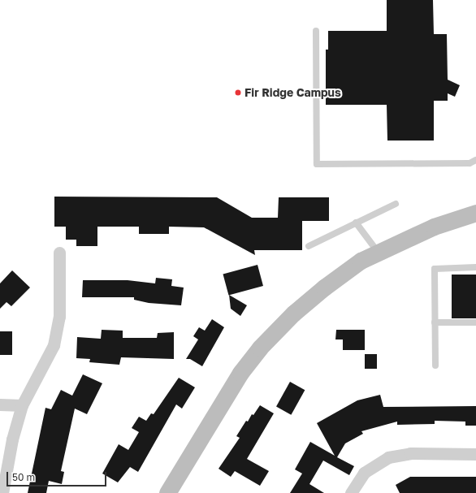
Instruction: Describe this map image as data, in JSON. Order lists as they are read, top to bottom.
{
  "places": ["Fir Ridge Campus"],
  "scale_bar": "50 m"
}
